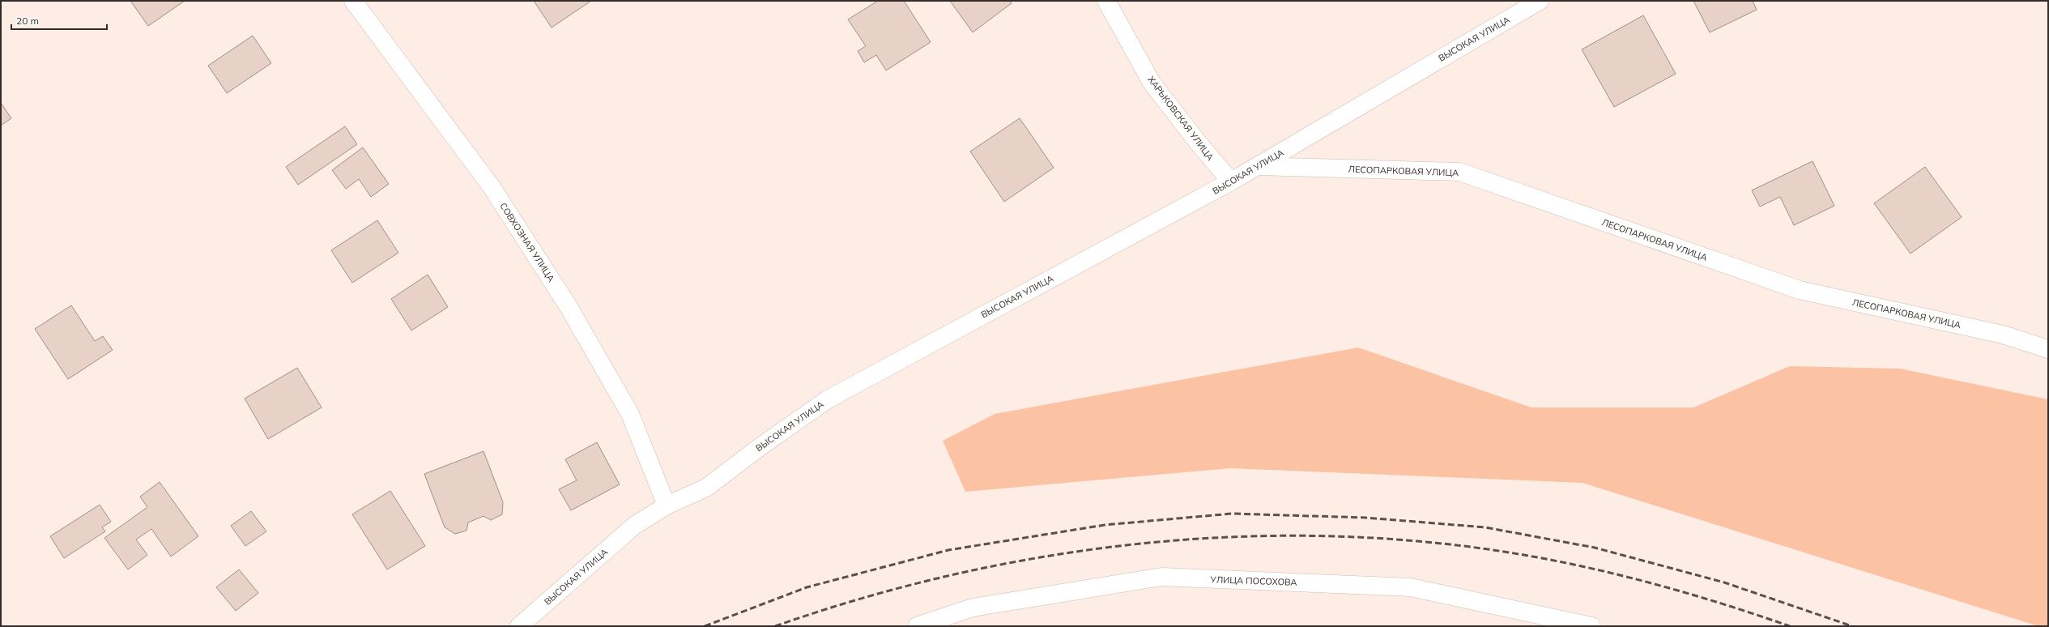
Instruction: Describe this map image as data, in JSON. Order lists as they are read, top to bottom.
{
  "streets": {
    "street": [
      "ВЫСОКАЯ УЛИЦА",
      "ХАРЬКОВСКАЯ УЛИЦА",
      "ЛЕСОПАРКОВАЯ УЛИЦА",
      "СОВХОЗНАЯ УЛИЦА",
      "УЛИЦА ПОСОХОВА"
    ]
  },
  "crossings": [
    ["ВЫСОКАЯ УЛИЦА", "ХАРЬКОВСКАЯ УЛИЦА"],
    ["ВЫСОКАЯ УЛИЦА", "ЛЕСОПАРКОВАЯ УЛИЦА"],
    ["ВЫСОКАЯ УЛИЦА", "СОВХОЗНАЯ УЛИЦА"]
  ],
  "scale_bar": "20 m"
}
